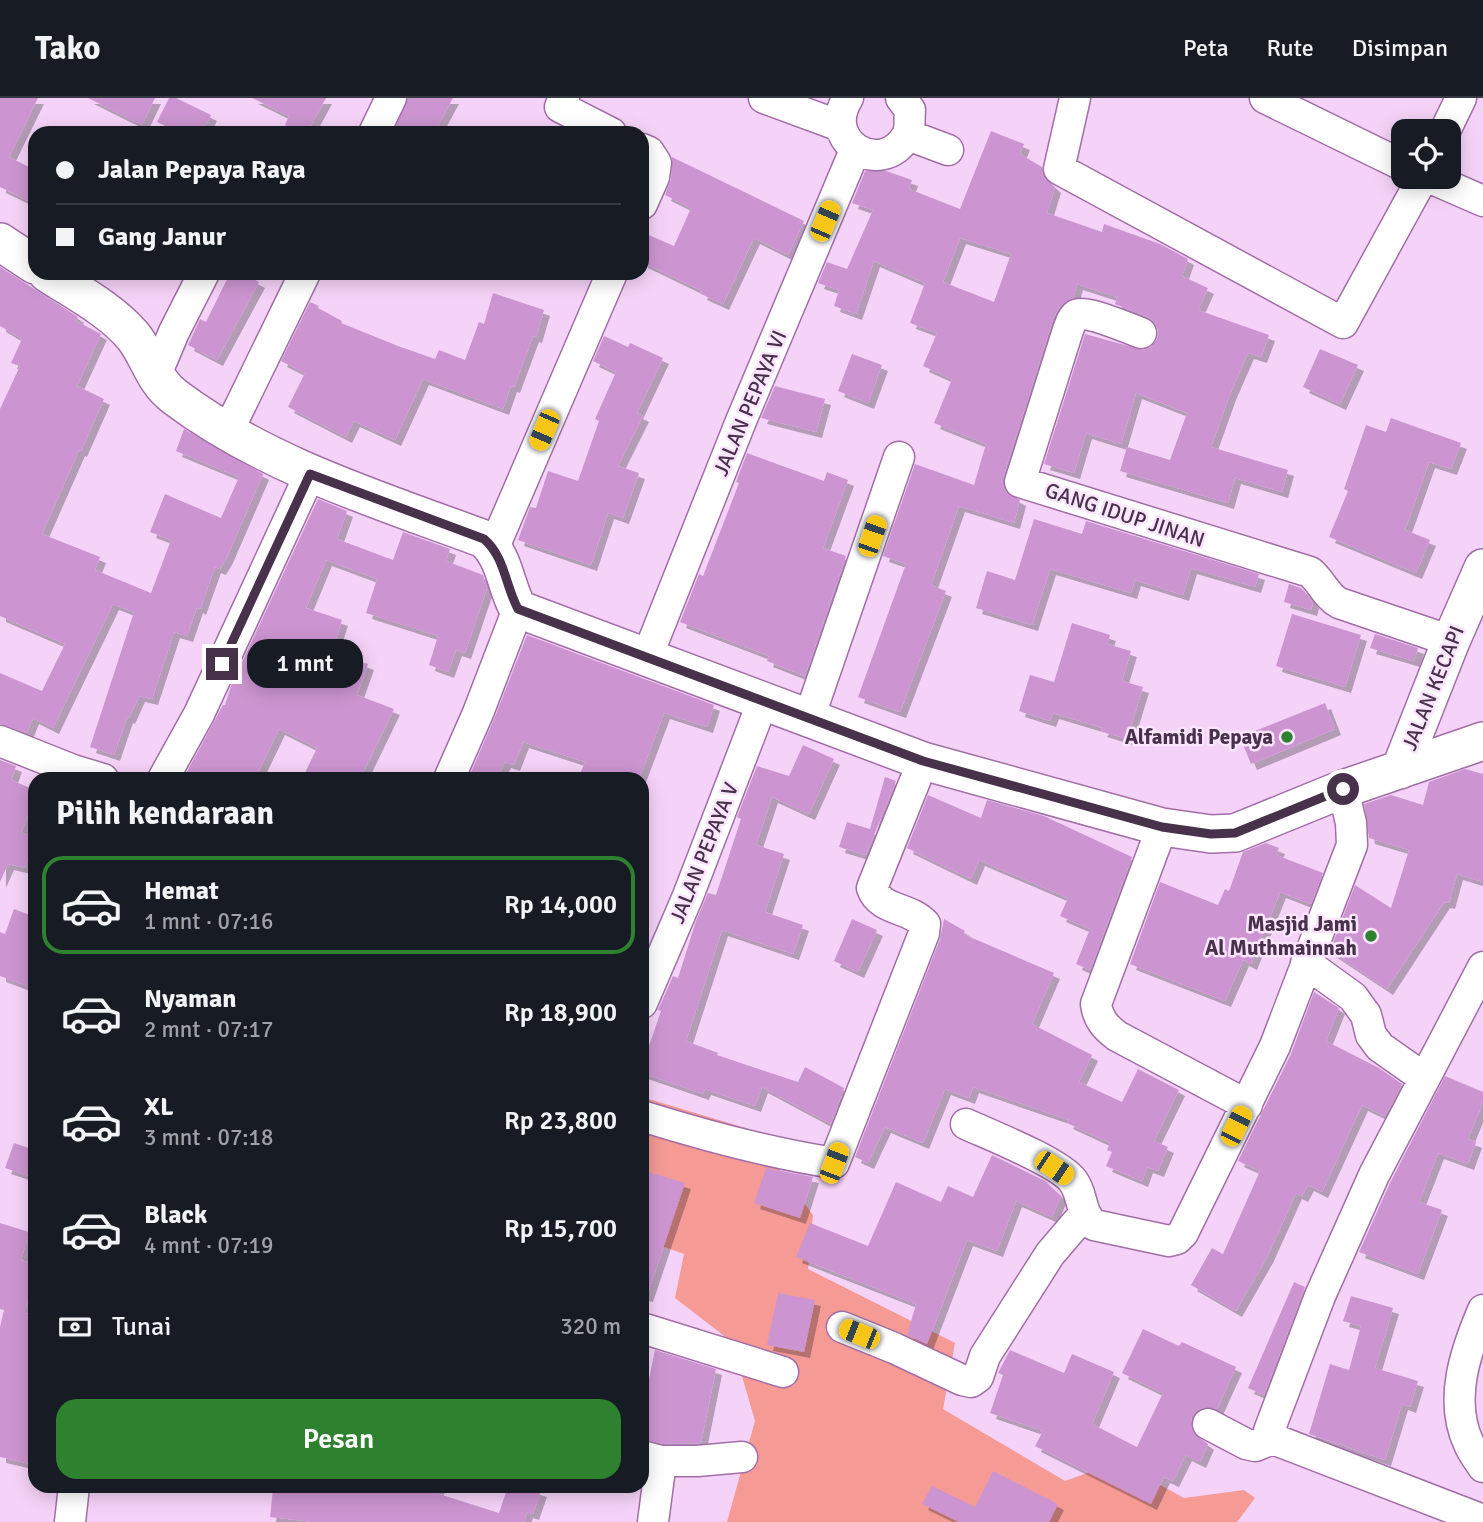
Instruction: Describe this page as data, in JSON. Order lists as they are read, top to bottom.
{
  "streets": {
    "street": [
      "JALAN PEPAYA VI",
      "GANG IDUP JINAN",
      "JALAN KECAPI",
      "JALAN PEPAYA V"
    ]
  },
  "crossings": [
    ["GANG IDUP JINAN", "JALAN KECAPI"]
  ],
  "places": ["Alfamidi Pepaya", "Masjid Jami Al Muthmainnah"],
  "page": {
    "header": "Tako",
    "nav": ["Peta", "Rute", "Disimpan"],
    "banner": ["Jalan Pepaya Raya", "Gang Janur"],
    "bubble": "1 mnt",
    "heading": "Pilih kendaraan",
    "list": [
      {
        "name": "Hemat",
        "note": "1 mnt · 07:16",
        "value": "Rp 14,000"
      },
      {
        "name": "Nyaman",
        "note": "2 mnt · 07:17",
        "value": "Rp 18,900"
      },
      {
        "name": "XL",
        "note": "3 mnt · 07:18",
        "value": "Rp 23,800"
      },
      {
        "name": "Black",
        "note": "4 mnt · 07:19",
        "value": "Rp 15,700"
      }
    ],
    "pay": ["Tunai", "320 m"],
    "buttons": "Pesan"
  }
}
